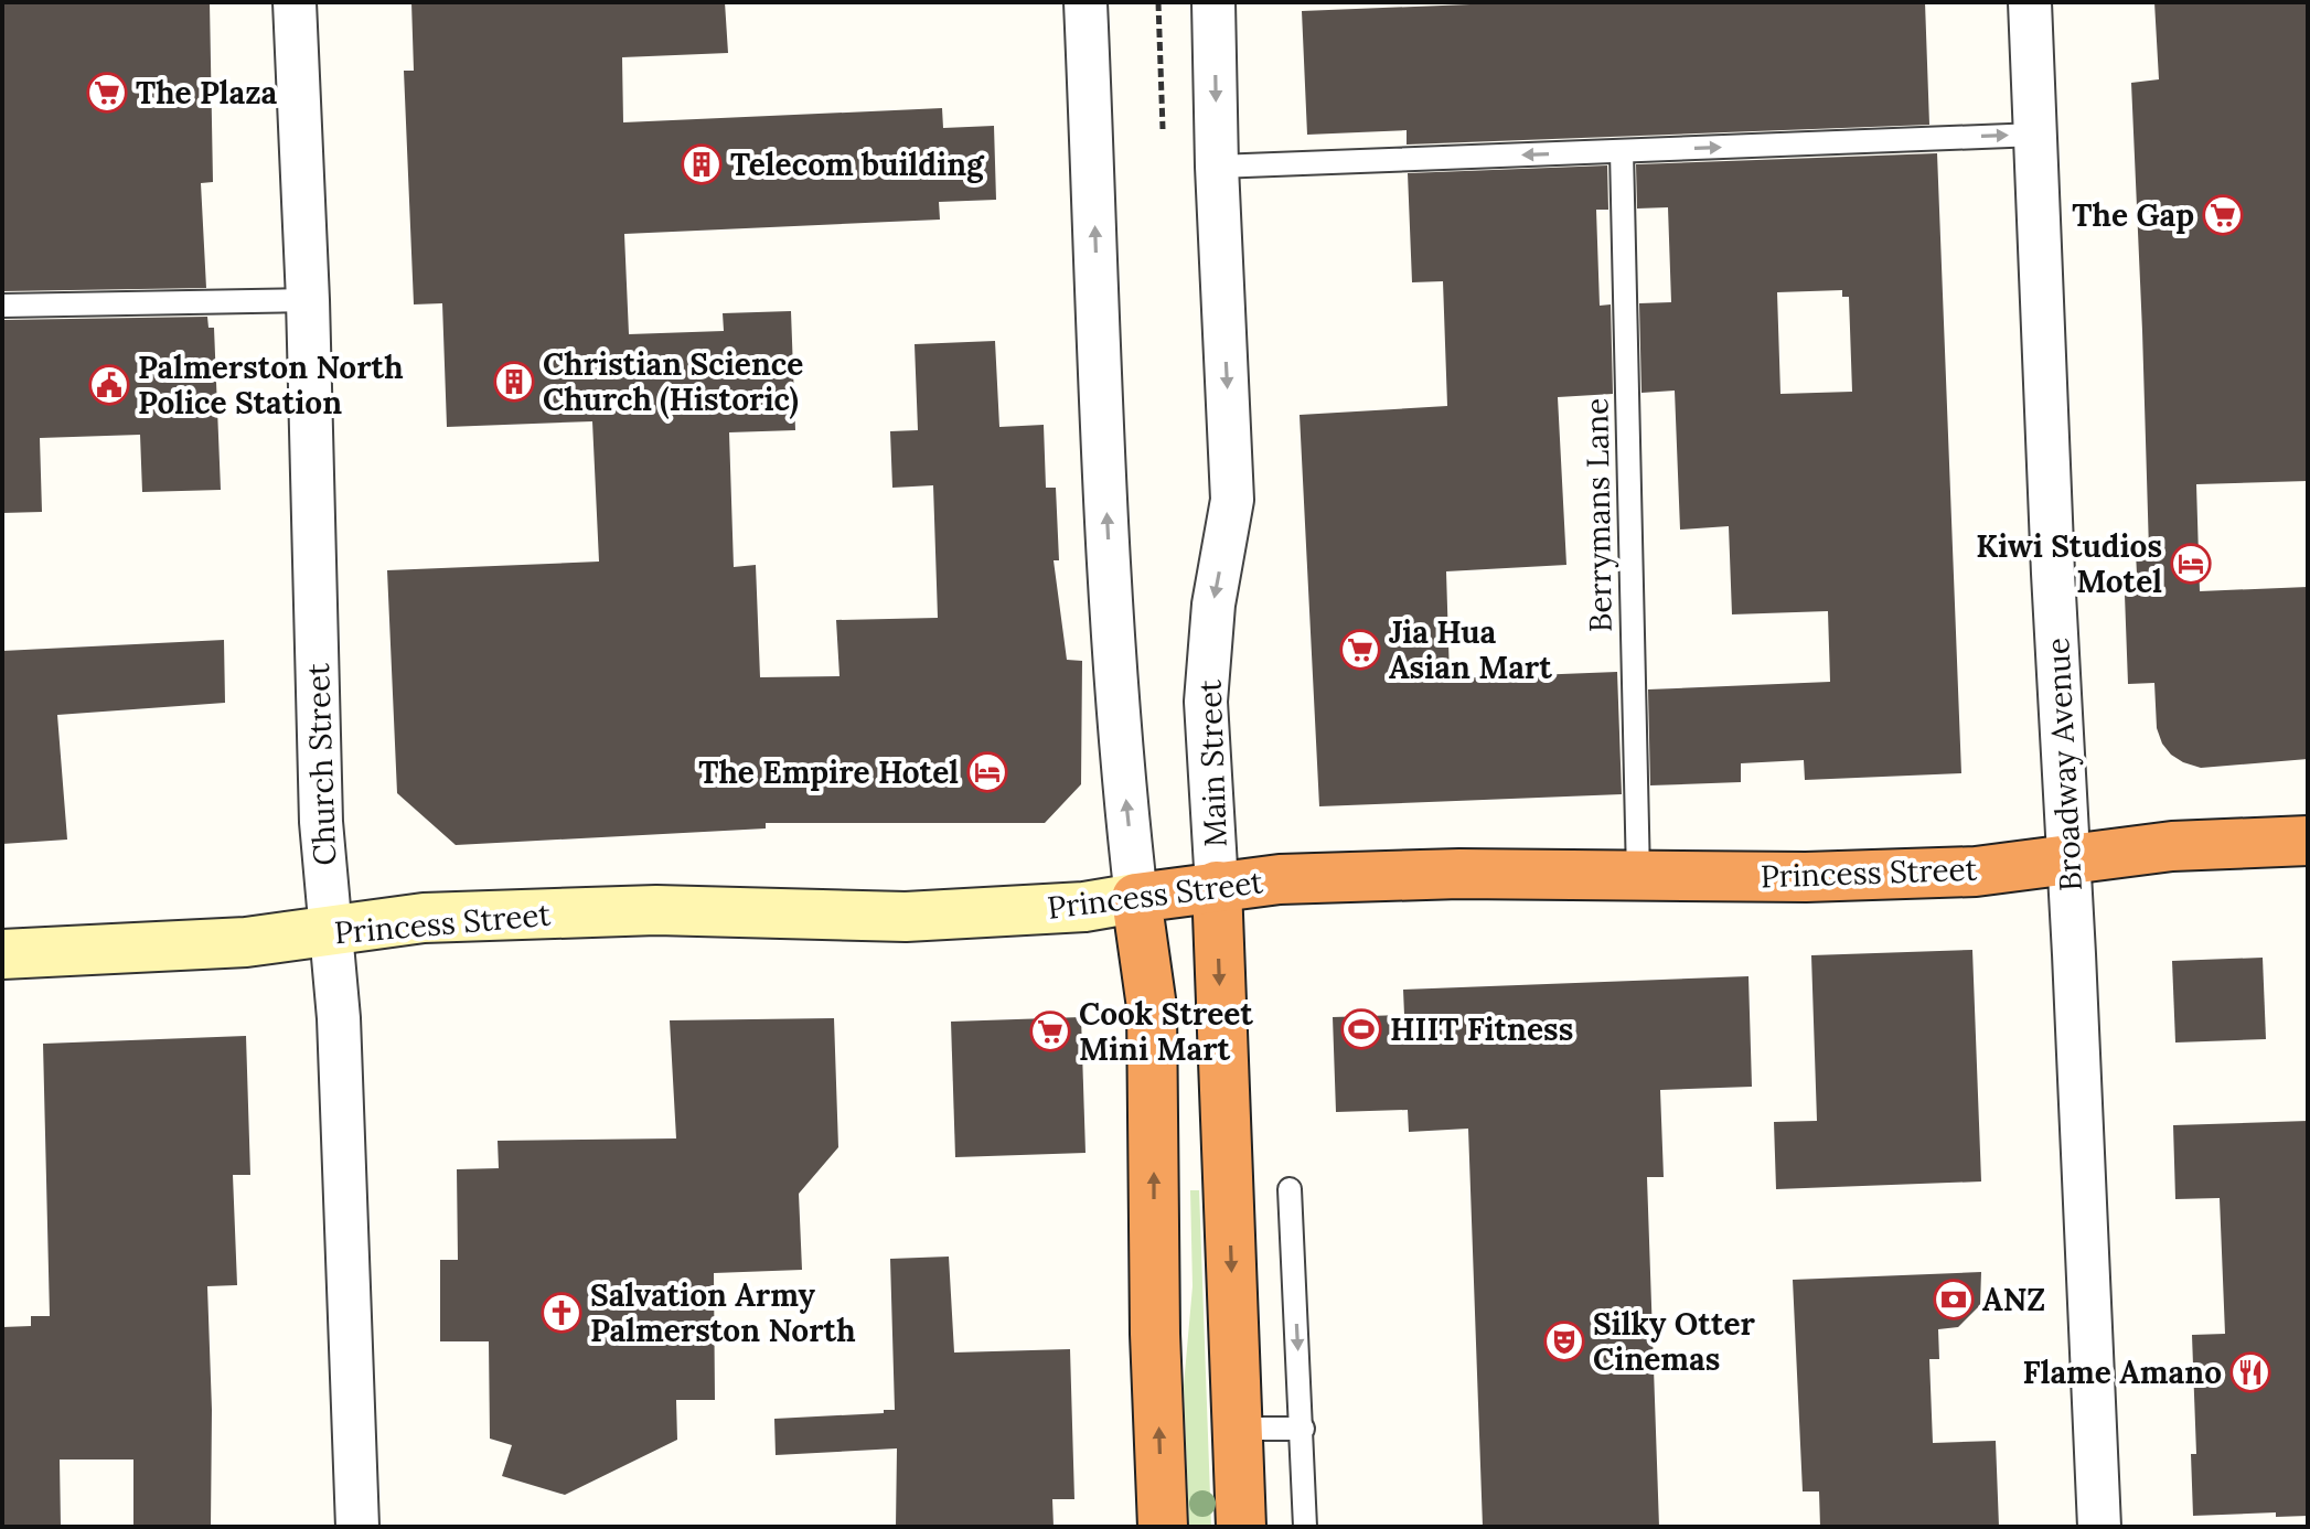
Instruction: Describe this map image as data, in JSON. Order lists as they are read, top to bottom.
{
  "streets": {
    "highway": ["Main Street", "Princess Street"],
    "street": ["Church Street", "Broadway Avenue"],
    "lane": ["Berrymans Lane"]
  },
  "crossings": [
    ["Berrymans Lane", "Princess Street"],
    ["Main Street", "Princess Street"],
    ["Church Street", "Princess Street"],
    ["Broadway Avenue", "Princess Street"]
  ],
  "places": {
    "supermarket": [
      "The Plaza",
      "The Gap",
      "Jia Hua Asian Mart",
      "Cook Street Mini Mart"
    ],
    "building": ["Telecom building", "Christian Science Church (Historic)"],
    "public building": ["Palmerston North Police Station"],
    "hotel": ["Kiwi Studios Motel", "The Empire Hotel"],
    "sports": ["HIIT Fitness"],
    "bank": ["ANZ"],
    "church": ["Salvation Army Palmerston North"],
    "theatre": ["Silky Otter Cinemas"],
    "restaurant": ["Flame Amano"]
  }
}
